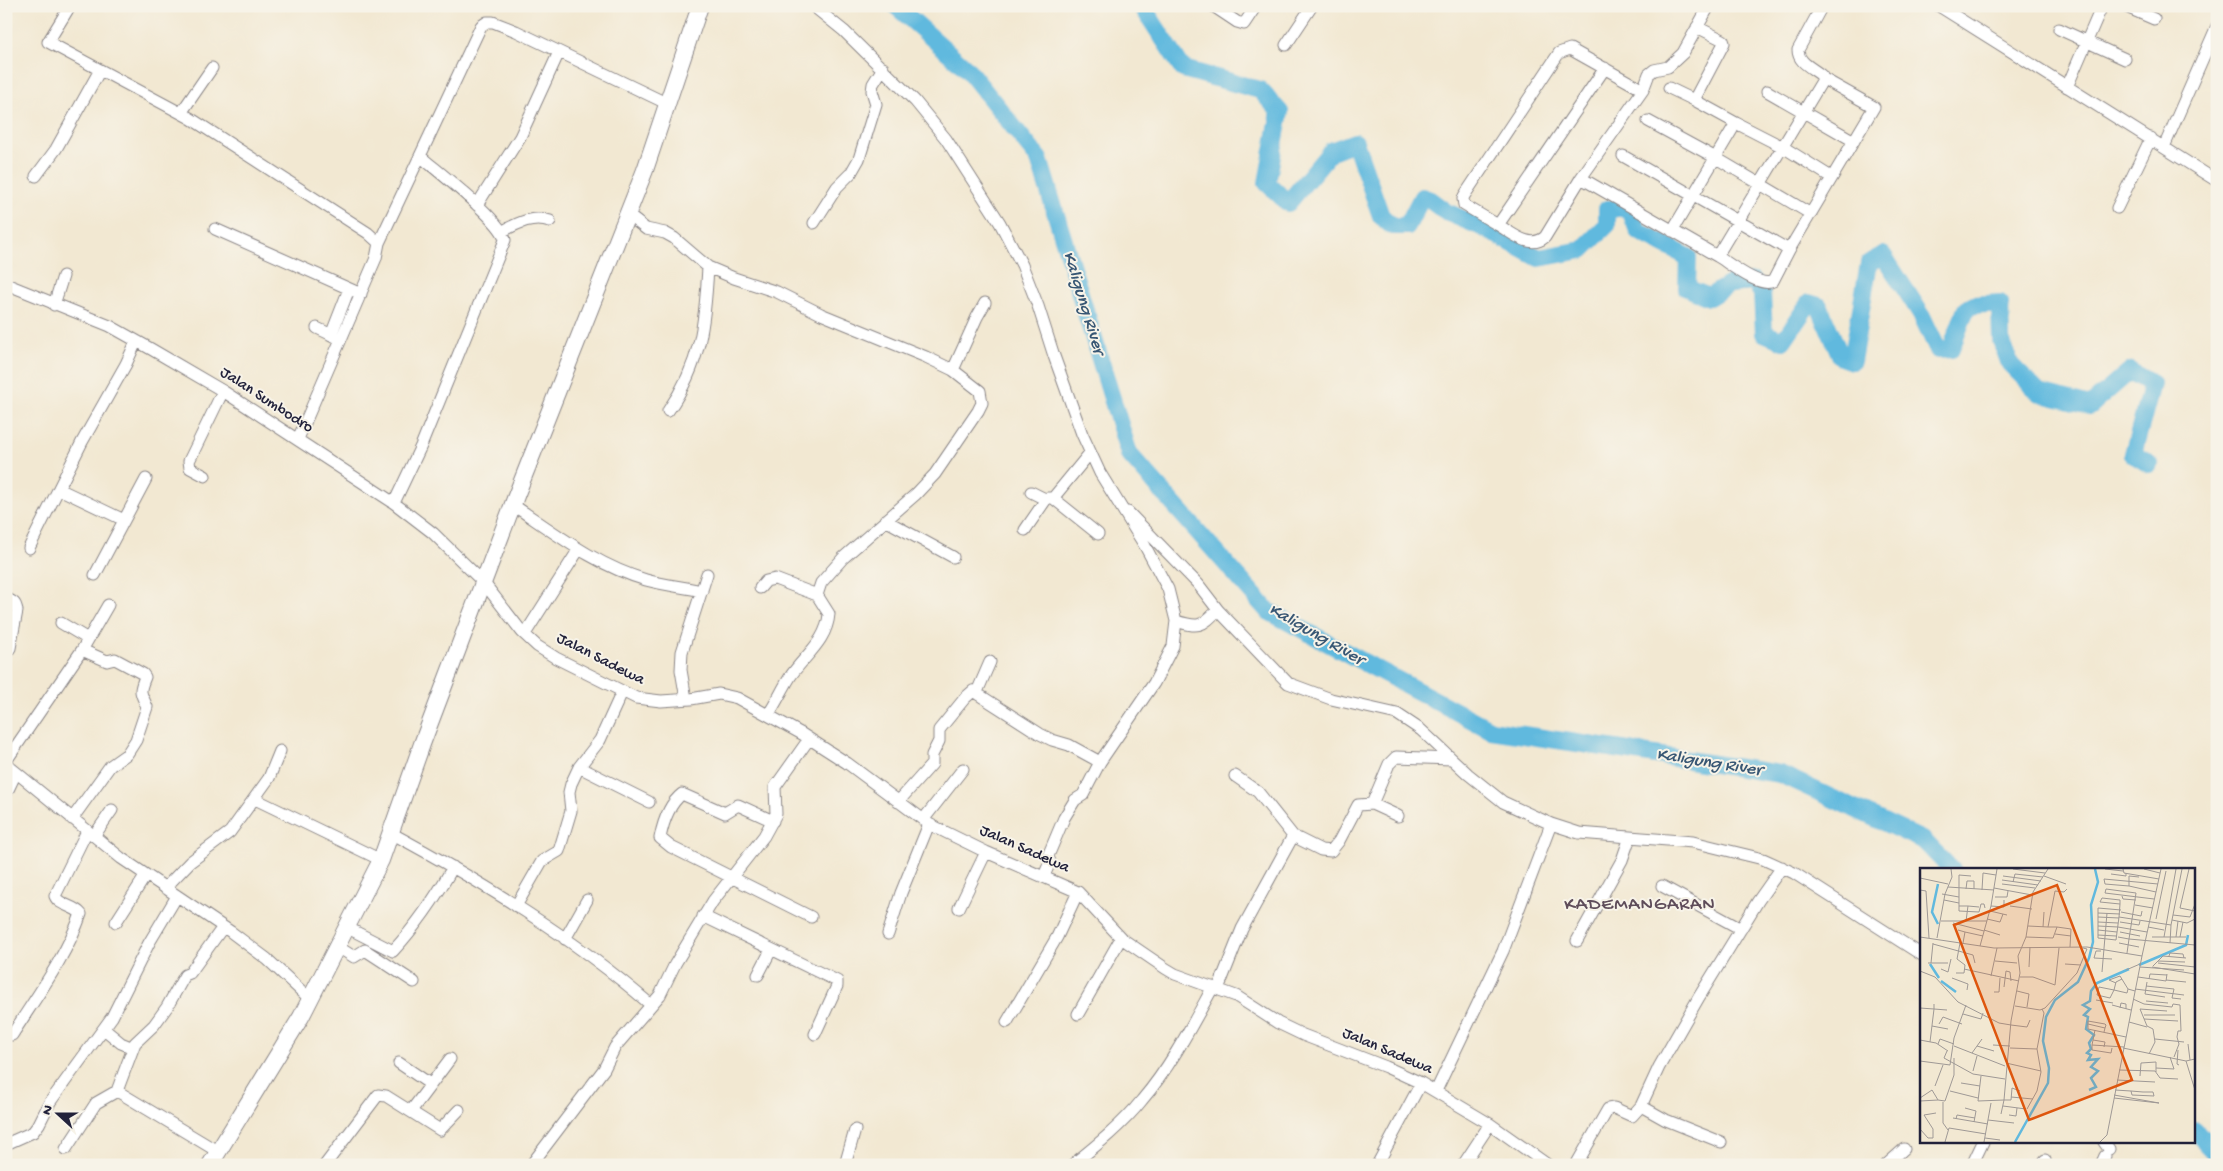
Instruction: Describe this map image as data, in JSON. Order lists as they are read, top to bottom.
{
  "streets": {
    "street": ["Jalan Sumbodro", "Jalan Sadewa"]
  },
  "crossings": [
    ["Jalan Sumbodro", "Jalan Sadewa"]
  ],
  "districts": ["KADEMANGARAN"],
  "water": ["Kaligung River"],
  "north": "left"
}
